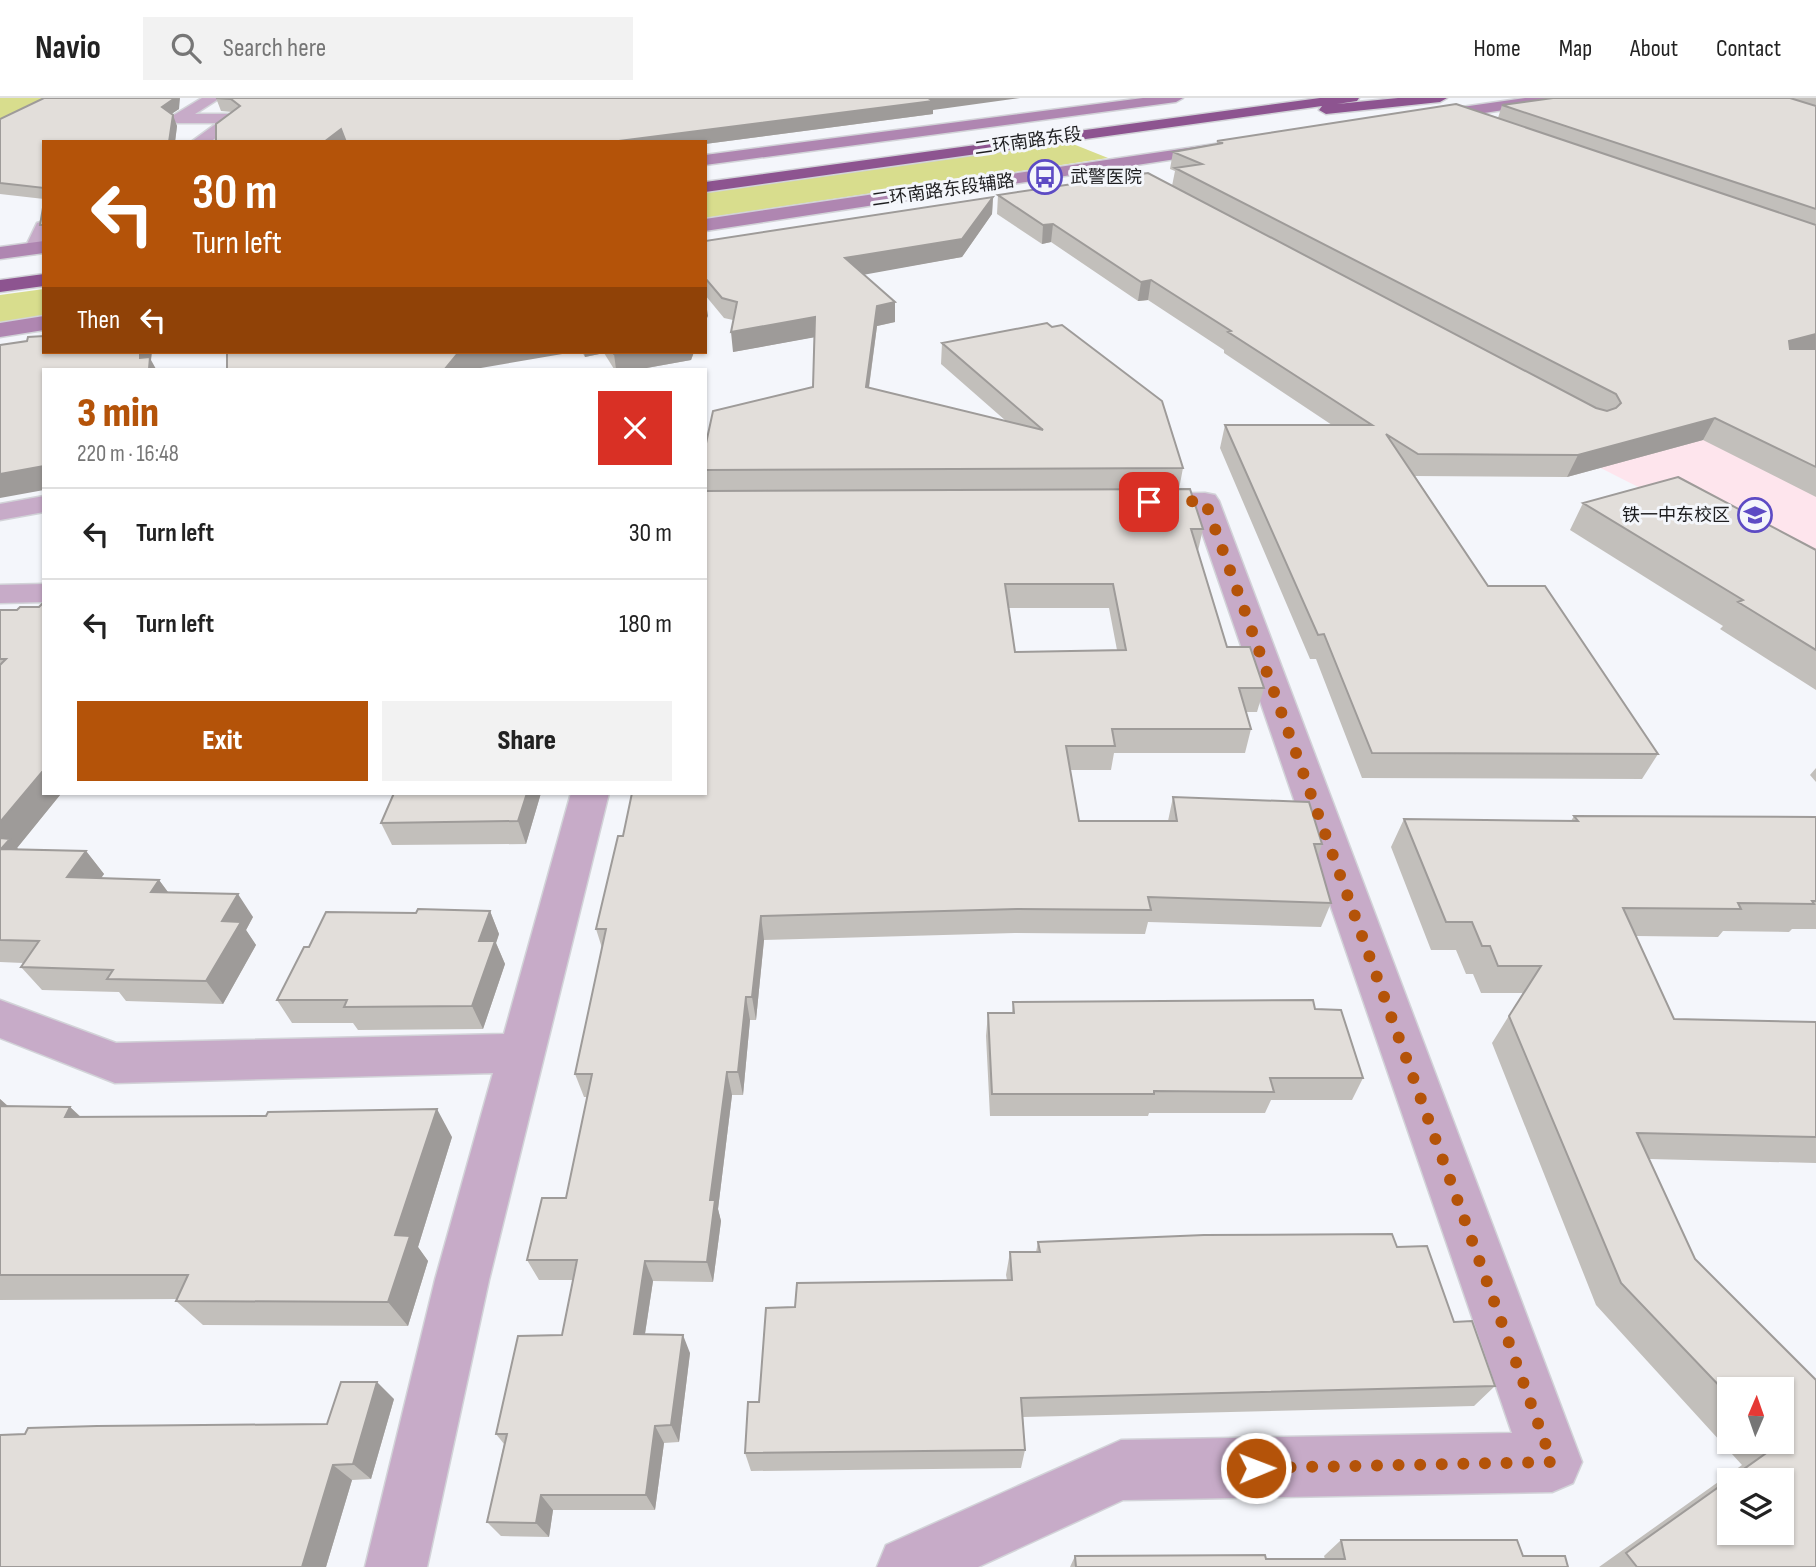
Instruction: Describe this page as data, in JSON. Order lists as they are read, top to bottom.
{
  "streets": {
    "highway": ["二环南路东段"],
    "main road": ["二环南路东段辅路"]
  },
  "places": {
    "bus stop": ["武警医院"],
    "school or university": ["铁一中东校区"]
  },
  "north": "top",
  "page": {
    "header": "Navio",
    "search": "Search here",
    "nav": [
      "Home",
      "Map",
      "About",
      "Contact"
    ],
    "turn": ["30 m", "Turn left"],
    "then": "Then",
    "heading": ["3 min", "220 m · 16:48"],
    "list": [
      {
        "name": "Turn left",
        "value": "30 m"
      },
      {
        "name": "Turn left",
        "value": "180 m"
      }
    ],
    "buttons": ["Exit", "Share"]
  }
}
